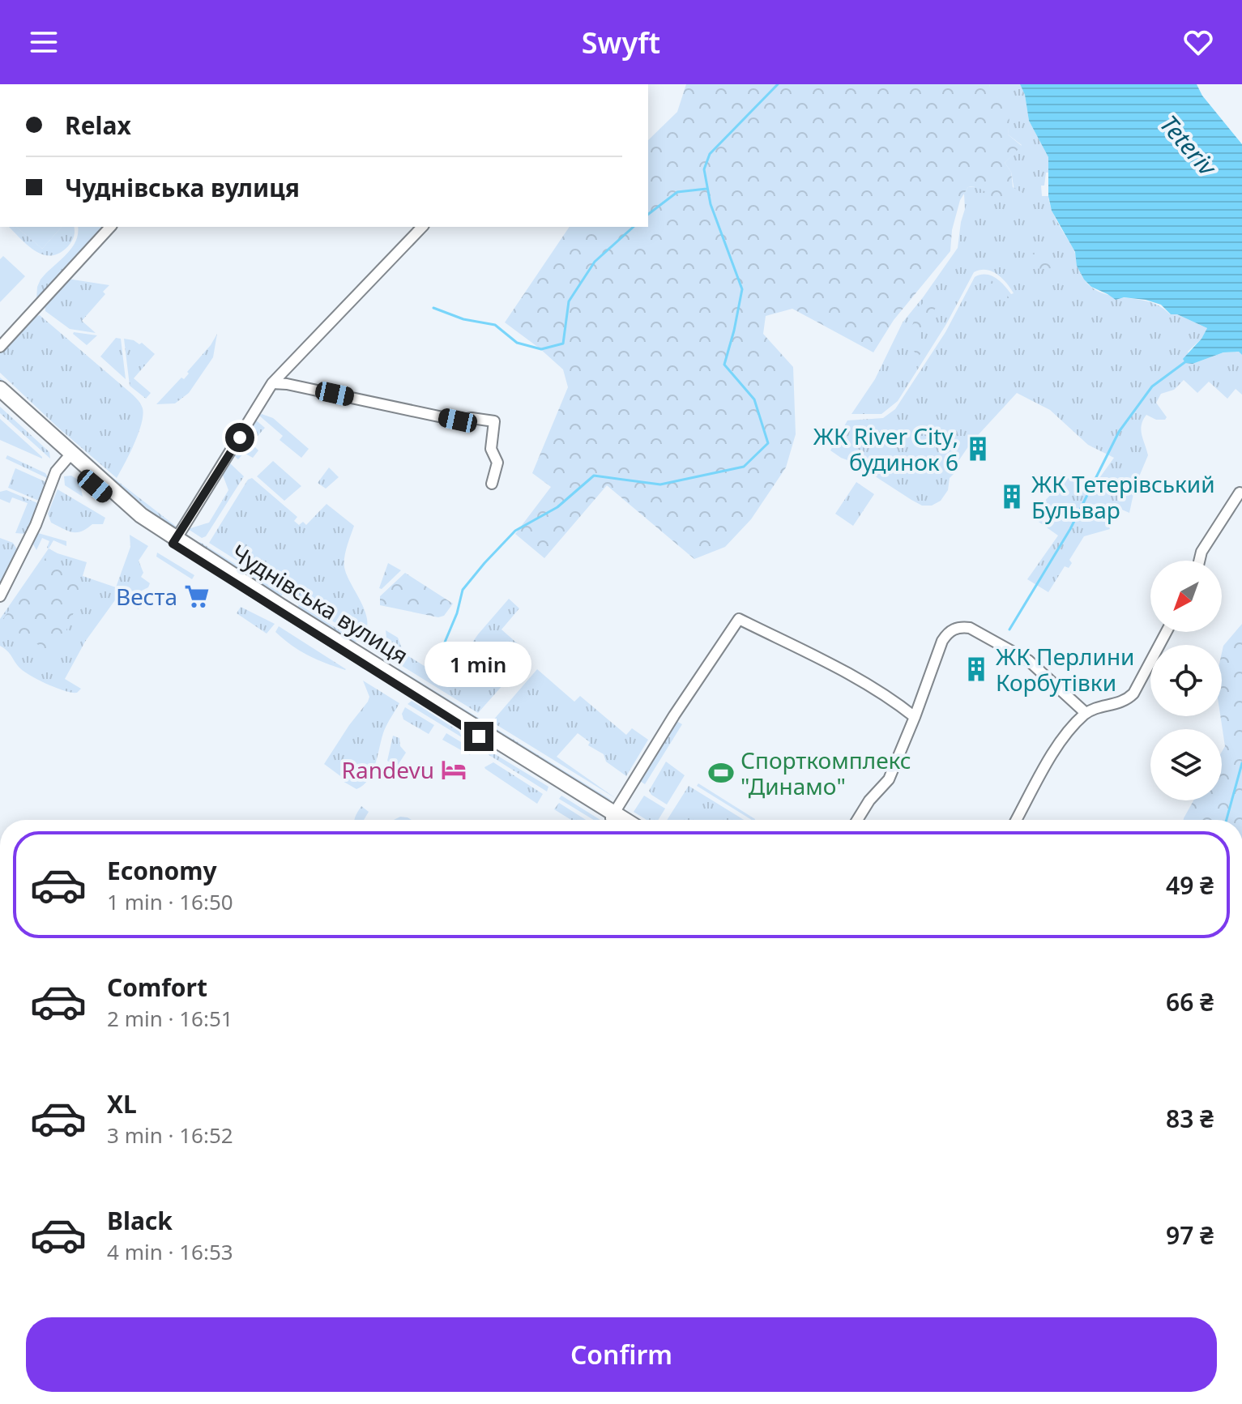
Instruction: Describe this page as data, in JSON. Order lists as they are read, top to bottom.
{
  "streets": {
    "main road": ["Чуднівська вулиця"]
  },
  "water": ["Teteriv"],
  "places": {
    "building": ["ЖК River City, будинок 6", "ЖК Тетерівський Бульвар", "ЖК Перлини Корбутівки"],
    "supermarket": ["Веста"],
    "hotel": ["Randevu"],
    "sports": ["Спорткомплекс \"Динамо\""]
  },
  "north": "bottom left",
  "page": {
    "header": "Swyft",
    "banner": ["Relax", "Чуднівська вулиця"],
    "bubble": "1 min",
    "list": [
      {
        "name": "Economy",
        "note": "1 min · 16:50",
        "value": "49 ₴"
      },
      {
        "name": "Comfort",
        "note": "2 min · 16:51",
        "value": "66 ₴"
      },
      {
        "name": "XL",
        "note": "3 min · 16:52",
        "value": "83 ₴"
      },
      {
        "name": "Black",
        "note": "4 min · 16:53",
        "value": "97 ₴"
      }
    ],
    "buttons": "Confirm"
  }
}
